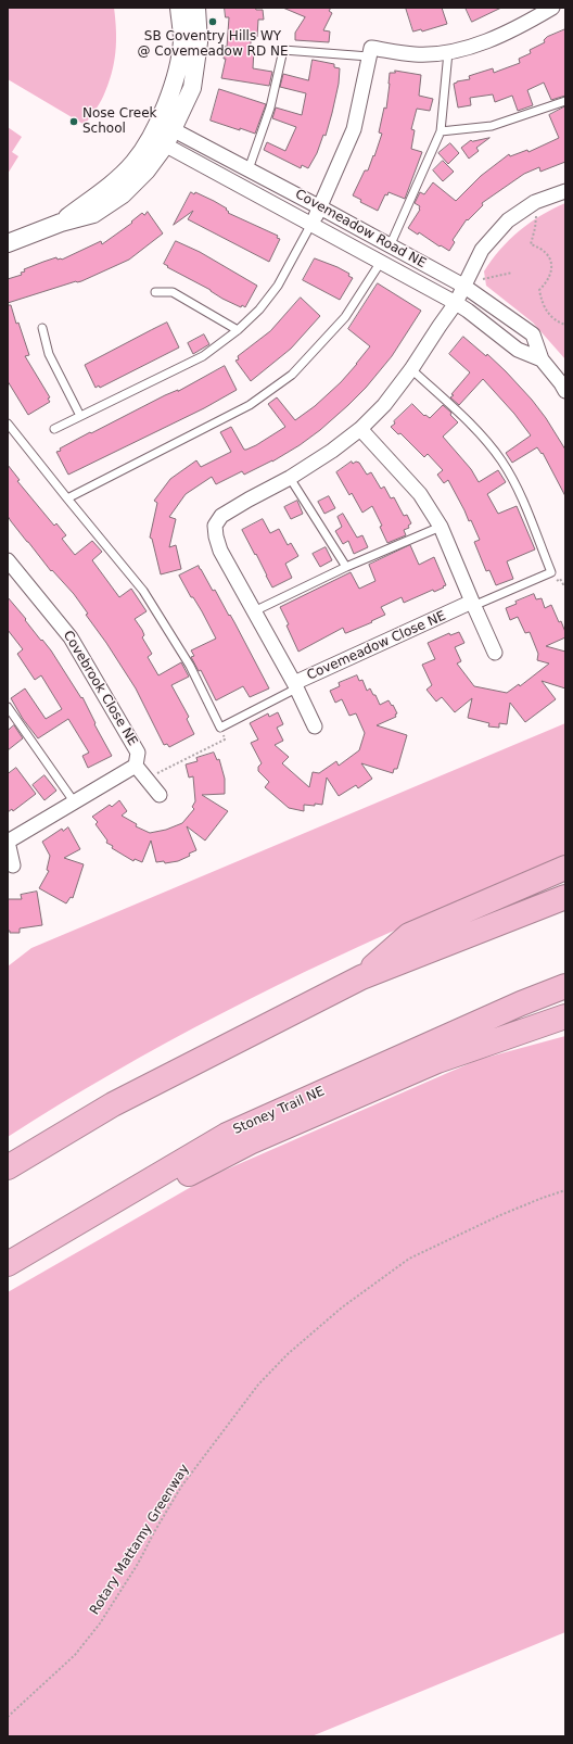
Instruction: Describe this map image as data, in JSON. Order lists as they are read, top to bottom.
{
  "streets": {
    "highway": ["Stoney Trail NE"],
    "street": ["Covemeadow Road NE", "Covemeadow Close NE", "Covebrook Close NE"],
    "path": ["Rotary Mattamy Greenway"]
  },
  "crossings": [
    ["Covemeadow Road NE", "Covemeadow Close NE"]
  ],
  "places": ["SB Coventry Hills WY @ Covemeadow RD NE", "Nose Creek School"]
}
